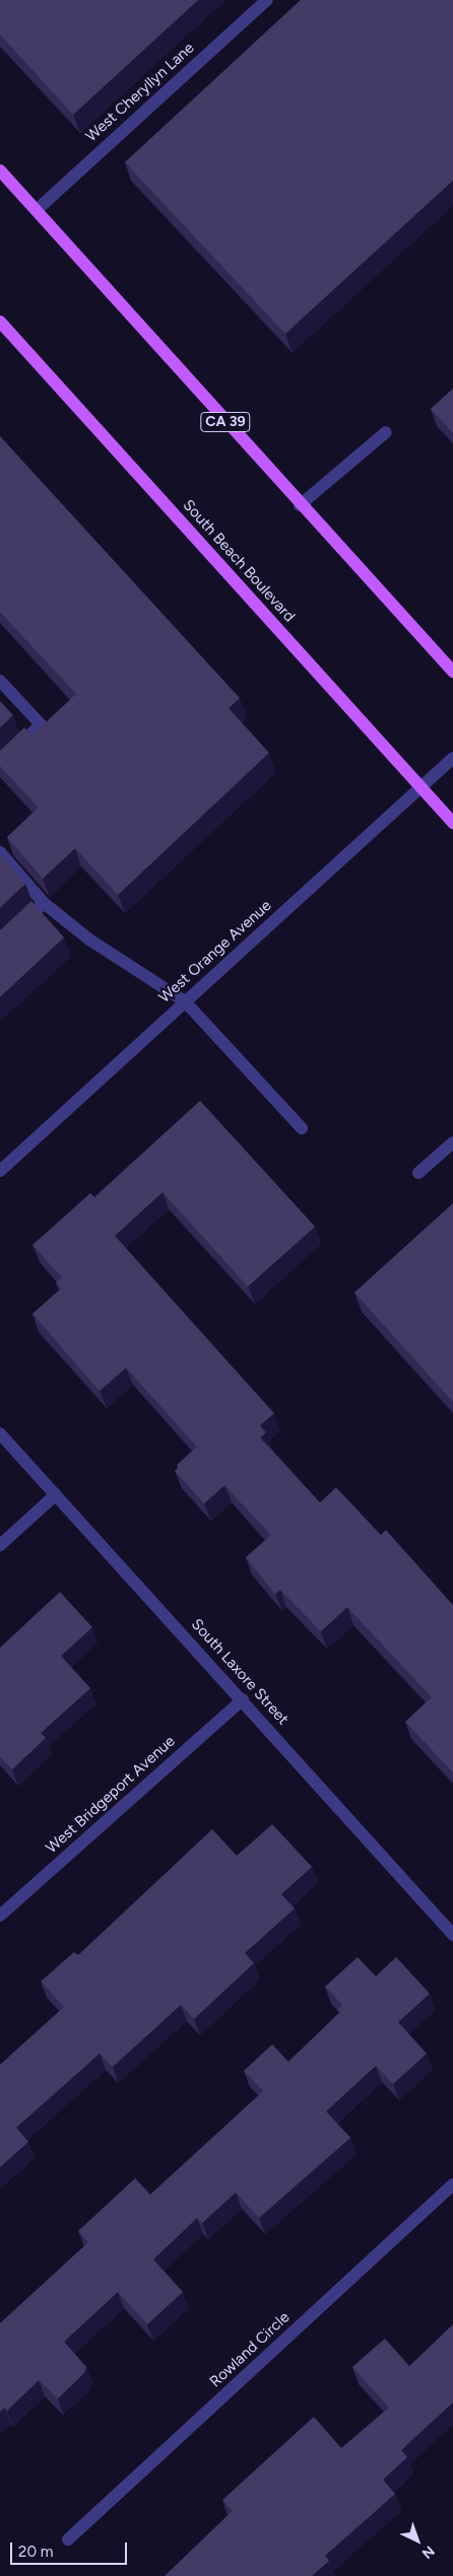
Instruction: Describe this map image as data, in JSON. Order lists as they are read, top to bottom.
{
  "streets": {
    "main road": ["CA 39", "South Beach Boulevard"],
    "street": [
      "West Cheryllyn Lane",
      "West Orange Avenue",
      "South Laxore Street",
      "West Bridgeport Avenue",
      "Rowland Circle"
    ]
  },
  "crossings": [
    ["West Cheryllyn Lane", "CA 39"],
    ["South Beach Boulevard", "West Orange Avenue"],
    ["South Laxore Street", "West Bridgeport Avenue"]
  ],
  "scale_bar": "20 m",
  "north": "bottom right"
}
